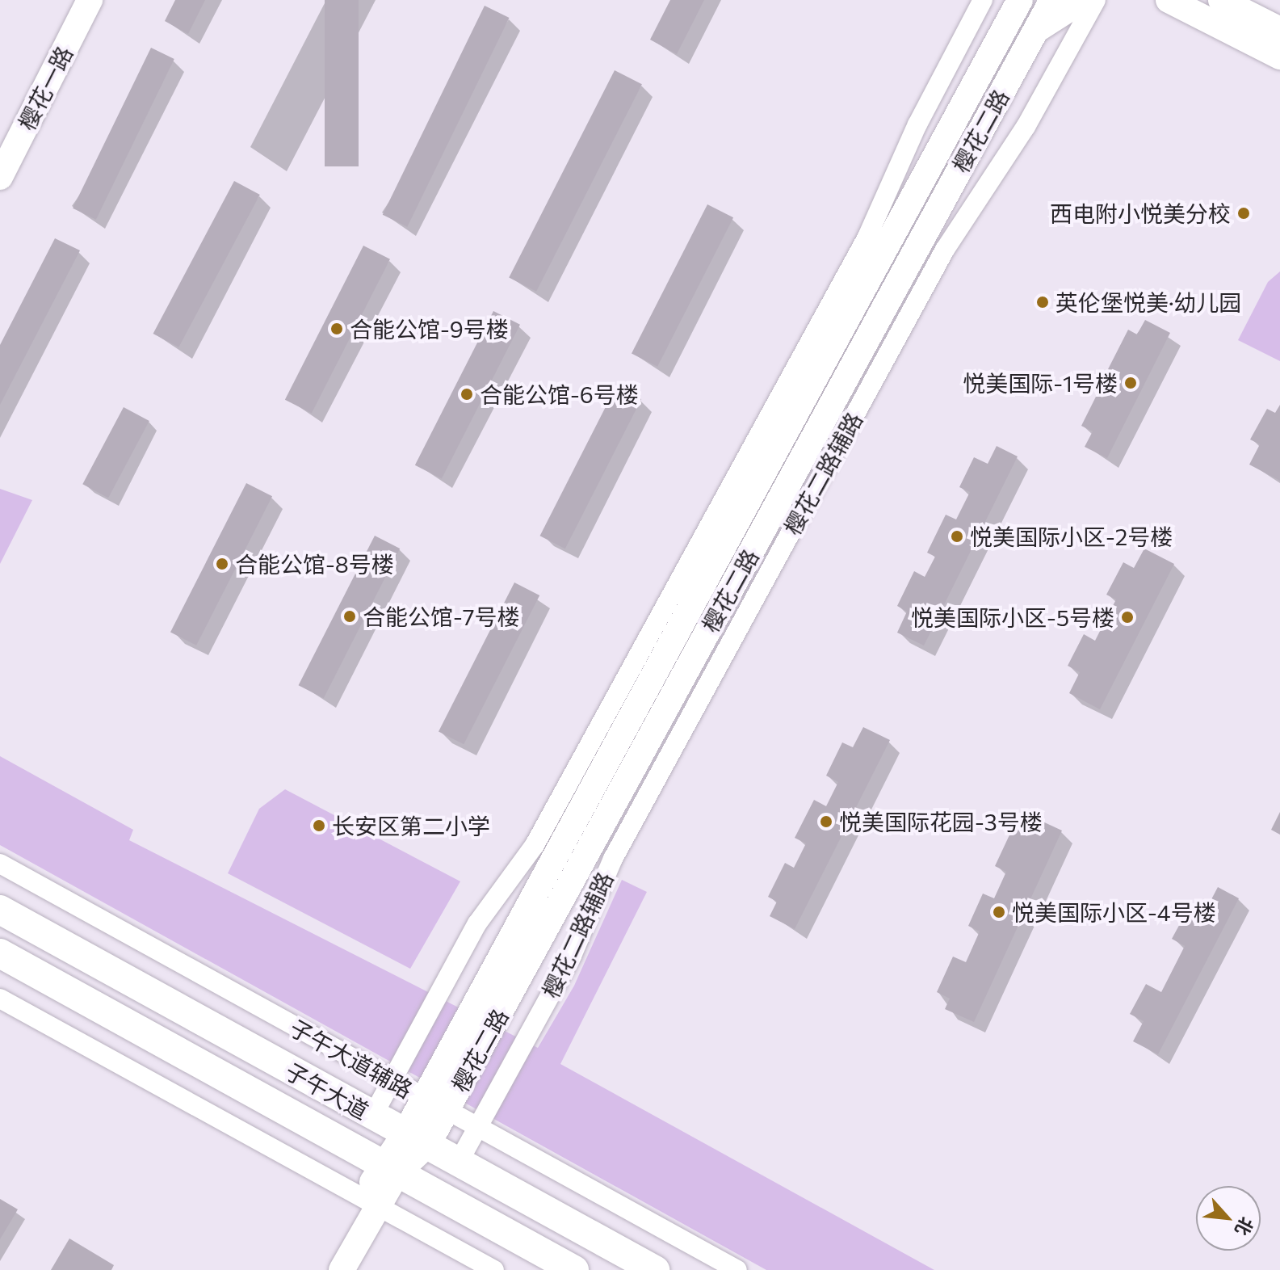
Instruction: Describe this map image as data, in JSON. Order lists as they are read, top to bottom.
{
  "streets": {
    "main road": ["樱花一路", "樱花二路", "子午大道"],
    "street": ["樱花二路辅路", "子午大道辅路"]
  },
  "crossings": [
    ["樱花二路", "子午大道辅路"],
    ["樱花二路", "子午大道"],
    ["樱花二路辅路", "子午大道辅路"],
    ["樱花二路辅路", "子午大道"]
  ],
  "places": [
    "西电附小悦美分校",
    "英伦堡悦美·幼儿园",
    "合能公馆-9号楼",
    "悦美国际-1号楼",
    "合能公馆-6号楼",
    "悦美国际小区-2号楼",
    "合能公馆-8号楼",
    "合能公馆-7号楼",
    "悦美国际小区-5号楼",
    "悦美国际花园-3号楼",
    "长安区第二小学",
    "悦美国际小区-4号楼"
  ],
  "north": "bottom right"
}
